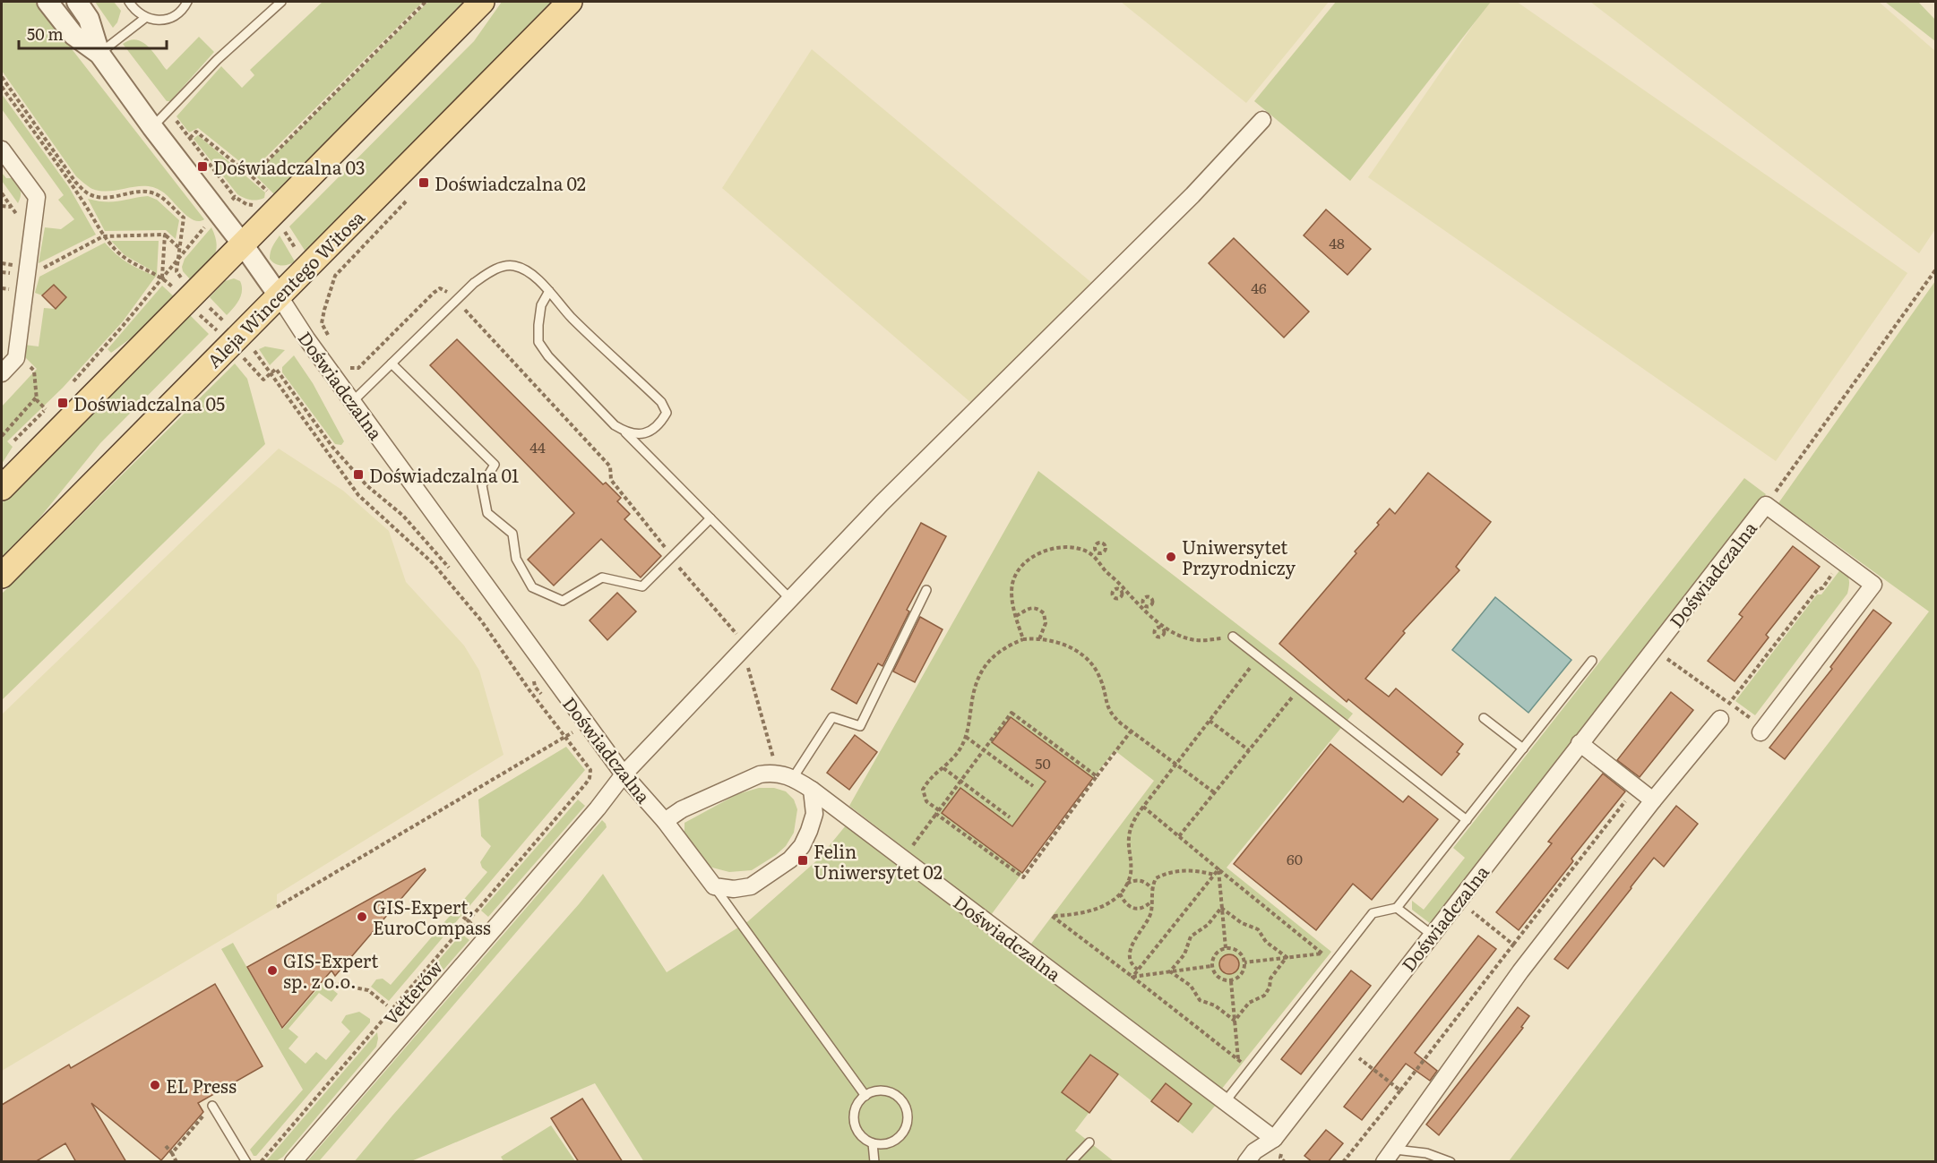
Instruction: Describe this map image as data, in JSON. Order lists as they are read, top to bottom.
{
  "streets": {
    "main road": ["Aleja Wincentego Witosa"],
    "street": ["Doświadczalna", "Vetterów"]
  },
  "crossings": [
    ["Aleja Wincentego Witosa", "Doświadczalna"],
    ["Doświadczalna", "Vetterów"]
  ],
  "places": {
    "transit": [
      "Doświadczalna 03",
      "Doświadczalna 02",
      "Doświadczalna 05",
      "Doświadczalna 01",
      "Felin Uniwersytet 02"
    ],
    "other": [
      "Uniwersytet Przyrodniczy",
      "GIS-Expert, EuroCompass",
      "GIS-Expert sp. z o.o.",
      "EL Press"
    ]
  },
  "house_numbers": [
    "48",
    "46",
    "44",
    "50",
    "60"
  ],
  "scale_bar": "50 m"
}
